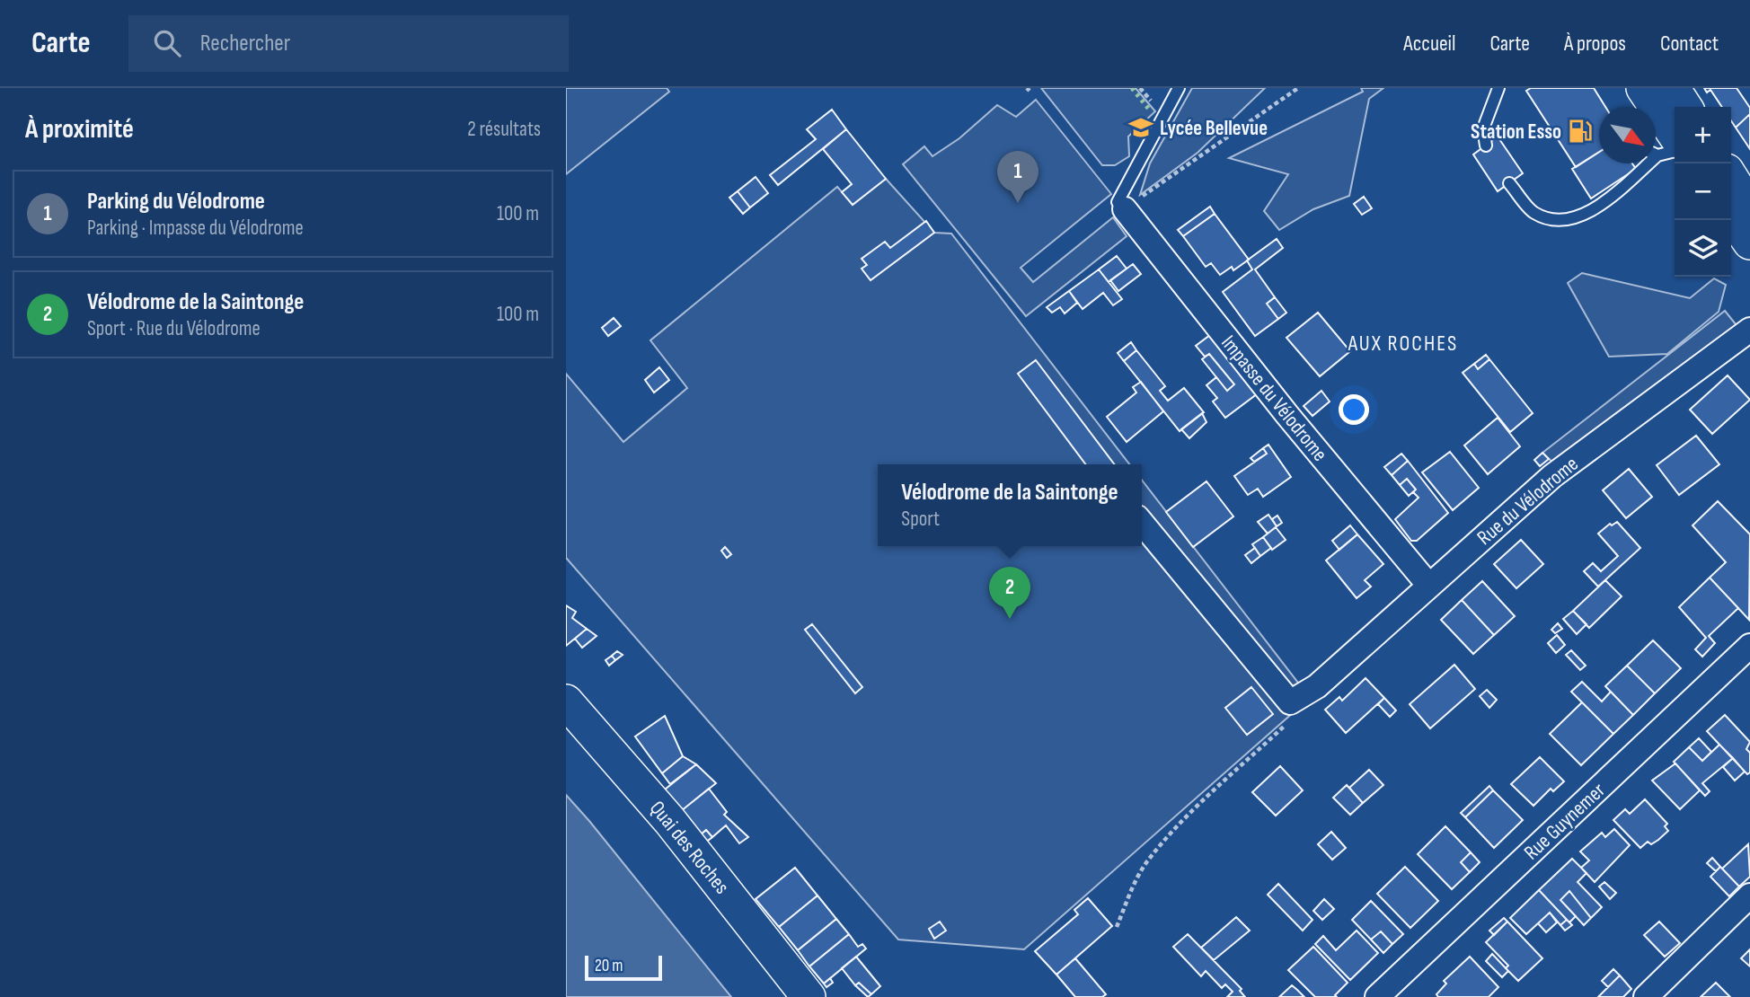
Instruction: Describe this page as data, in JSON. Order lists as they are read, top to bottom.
{
  "streets": {
    "street": [
      "Impasse du Vélodrome",
      "Rue du Vélodrome",
      "Rue Guynemer",
      "Quai des Roches"
    ]
  },
  "crossings": [
    ["Impasse du Vélodrome", "Rue du Vélodrome"]
  ],
  "districts": ["AUX ROCHES"],
  "places": {
    "school or university": ["Lycée Bellevue"],
    "fuel station": ["Station Esso"]
  },
  "scale_bar": "20 m",
  "north": "bottom right",
  "page": {
    "header": "Carte",
    "search": "Rechercher",
    "nav": [
      "Accueil",
      "Carte",
      "À propos",
      "Contact"
    ],
    "heading": ["À proximité", "2 résultats"],
    "map_buttons": ["+", "−"],
    "pins": ["1", "2"],
    "list": [
      {
        "mark": "1",
        "name": "Parking du Vélodrome",
        "note": "Parking · Impasse du Vélodrome",
        "value": "100 m"
      },
      {
        "mark": "2",
        "name": "Vélodrome de la Saintonge",
        "note": "Sport · Rue du Vélodrome",
        "value": "100 m"
      }
    ],
    "popup": ["Vélodrome de la Saintonge", "Sport"],
    "scale": "20 m"
  }
}
